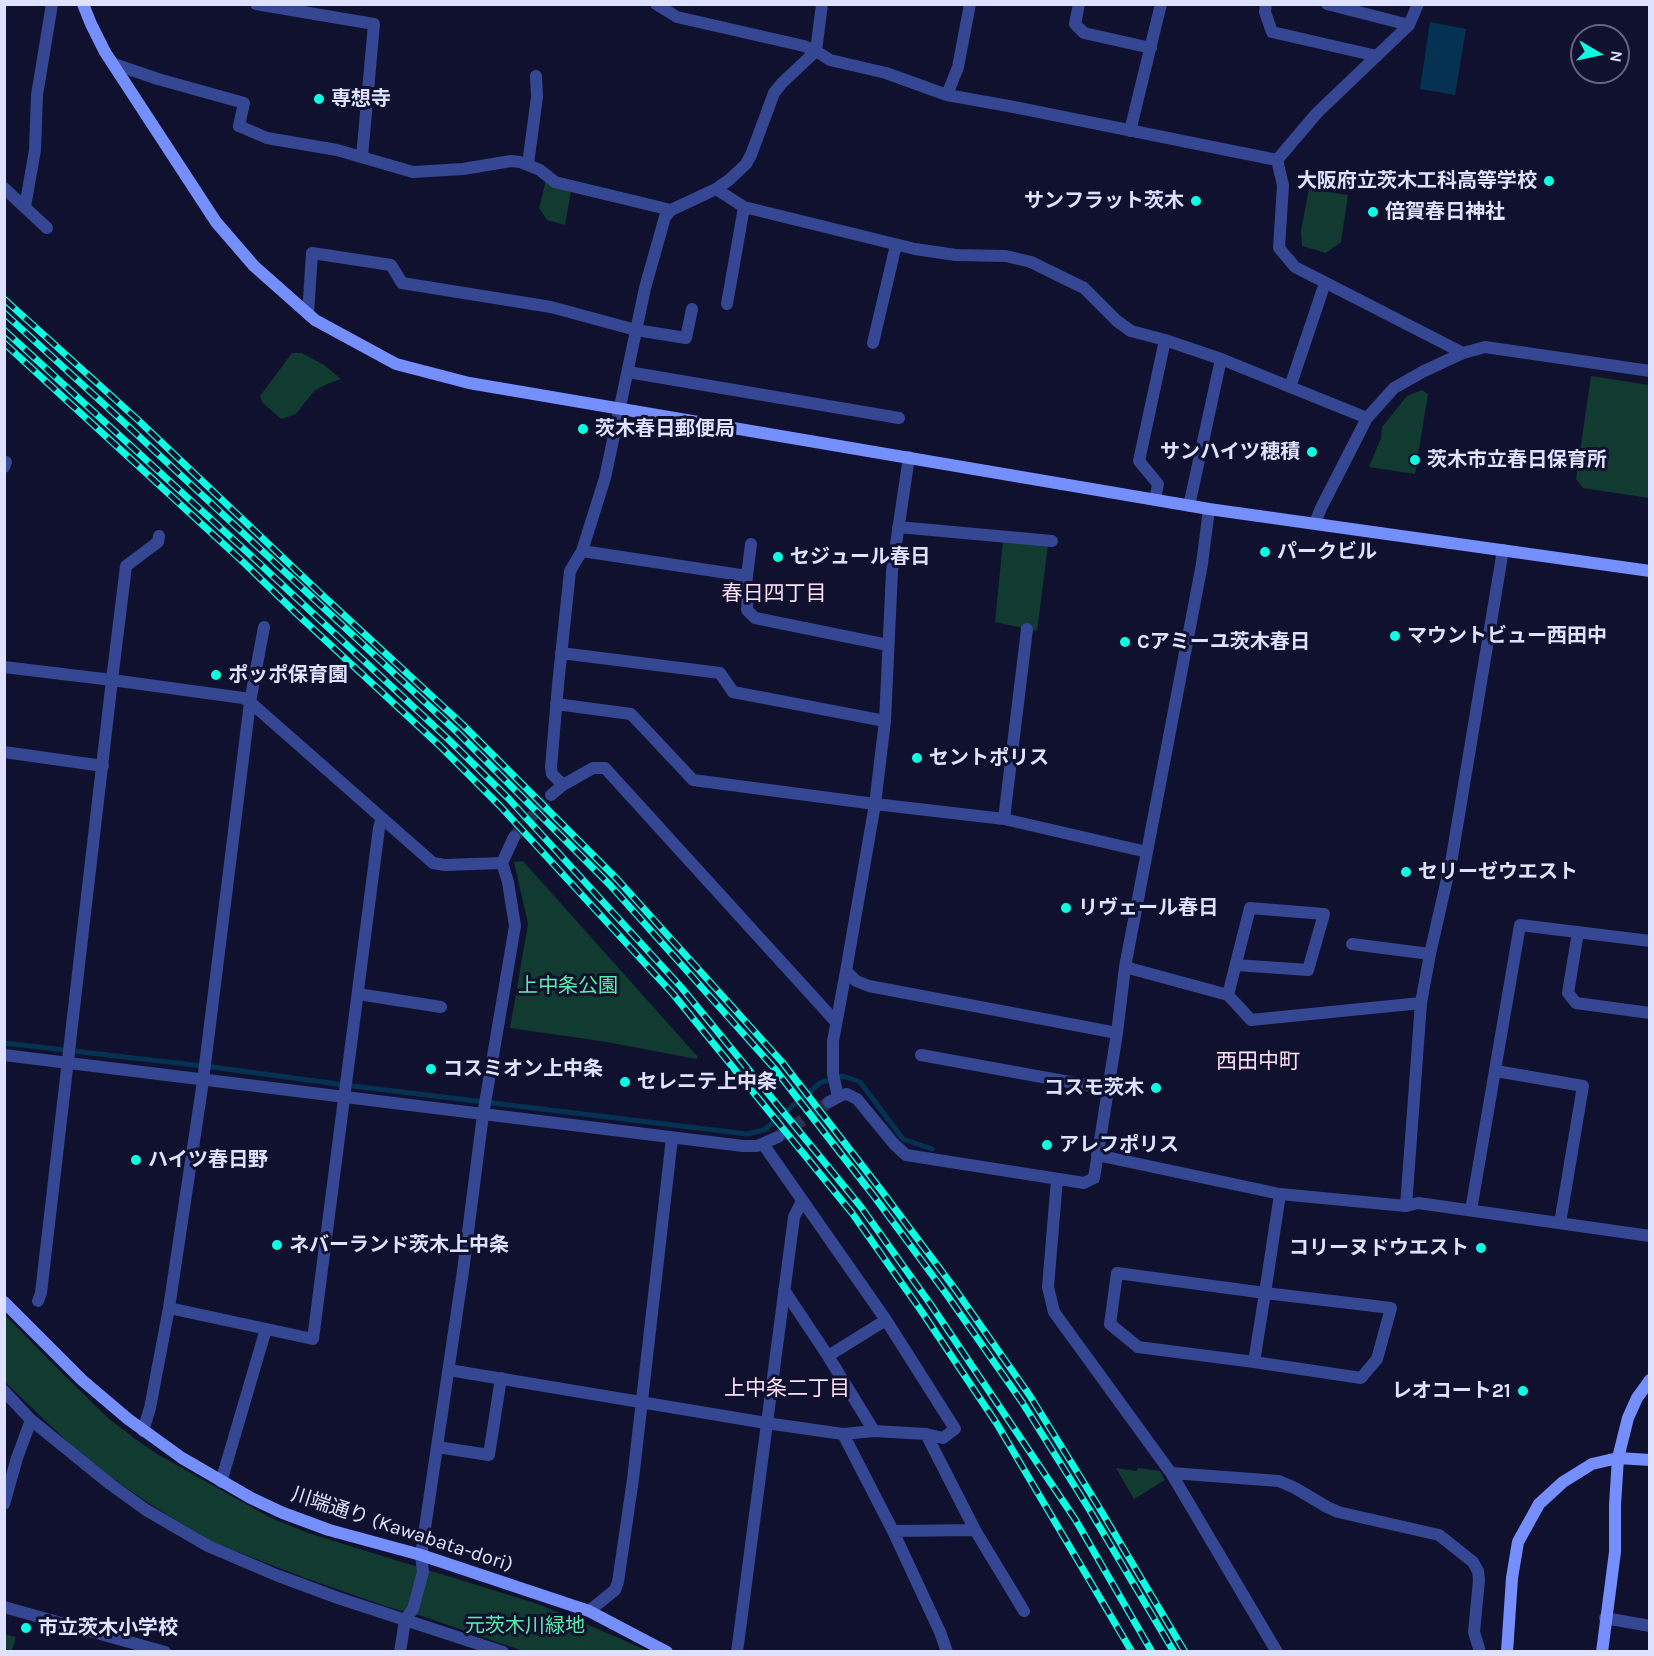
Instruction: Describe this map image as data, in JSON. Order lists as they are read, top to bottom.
{
  "streets": {
    "street": ["川端通り (Kawabata-dori)"]
  },
  "districts": ["春日四丁目", "西田中町", "上中条二丁目"],
  "parks": ["上中条公園", "元茨木川緑地"],
  "places": [
    "専想寺",
    "大阪府立茨木工科高等学校",
    "サンフラット茨木",
    "倍賀春日神社",
    "茨木春日郵便局",
    "サンハイツ穂積",
    "茨木市立春日保育所",
    "パークビル",
    "セジュール春日",
    "マウントビュー西田中",
    "Cアミーユ茨木春日",
    "ポッポ保育園",
    "セントポリス",
    "セリーゼウエスト",
    "リヴェール春日",
    "コスミオン上中条",
    "セレニテ上中条",
    "コスモ茨木",
    "アレフポリス",
    "ハイツ春日野",
    "ネバーランド茨木上中条",
    "コリーヌドウエスト",
    "レオコート21",
    "市立茨木小学校"
  ],
  "north": "right"
}
